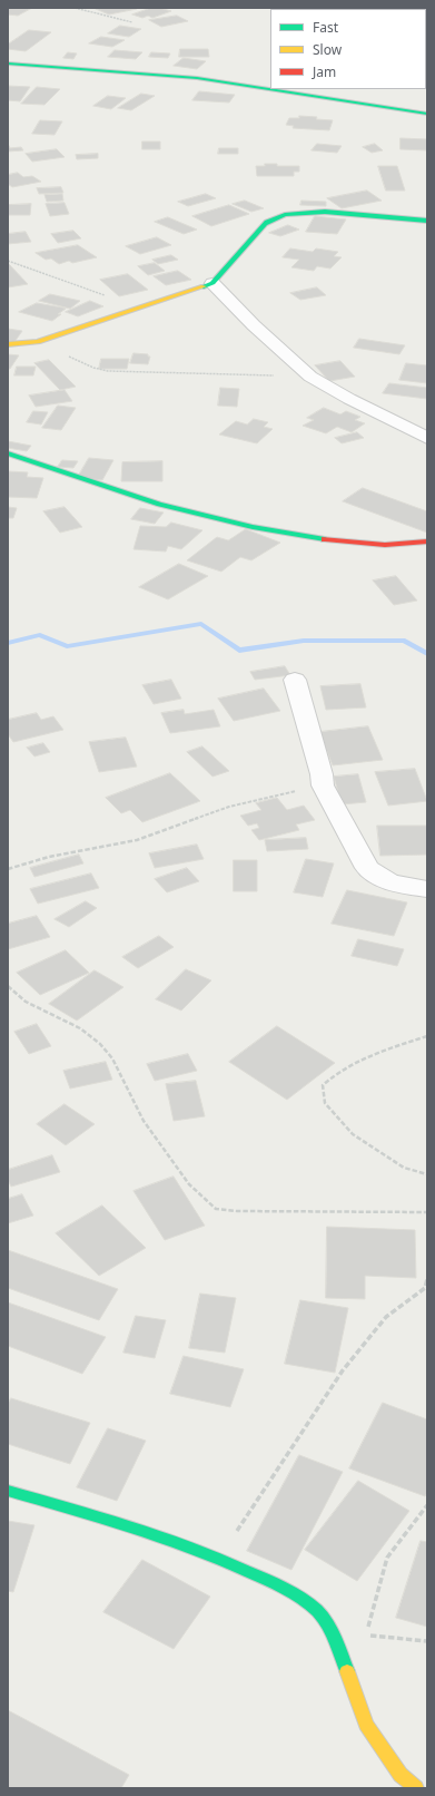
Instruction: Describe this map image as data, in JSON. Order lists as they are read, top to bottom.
{
  "legend": ["Fast", "Slow", "Jam"]
}
